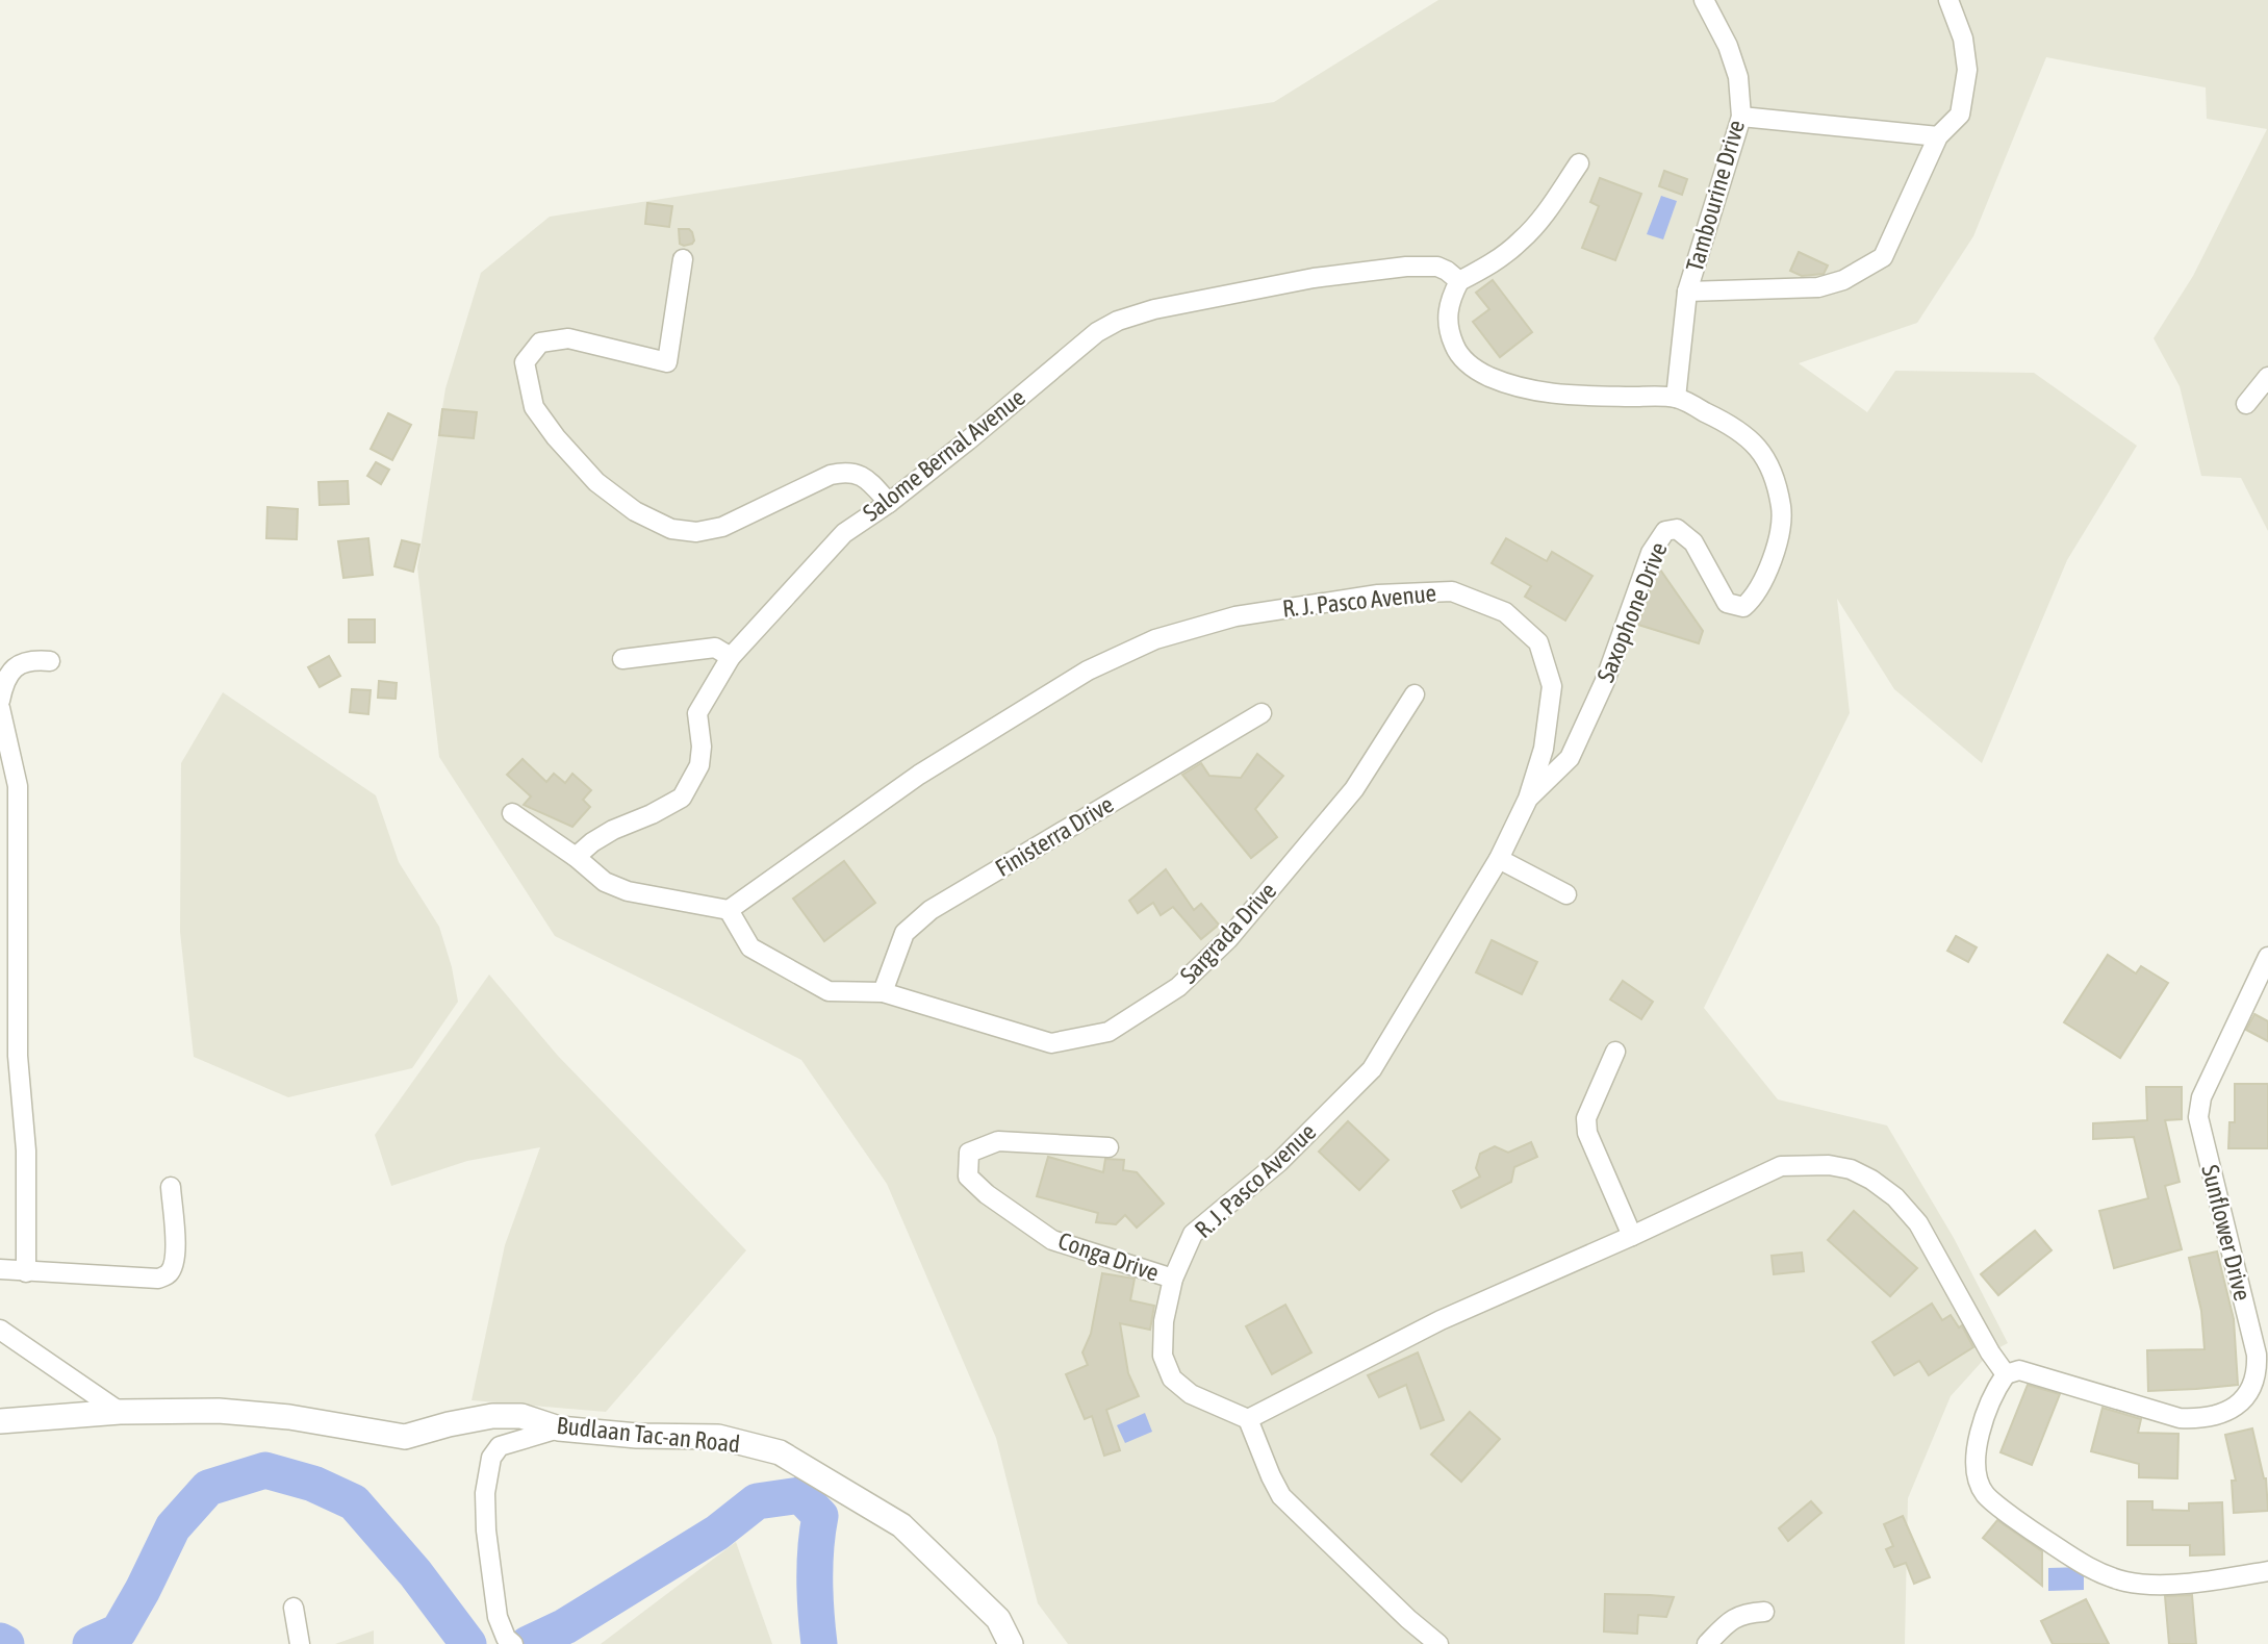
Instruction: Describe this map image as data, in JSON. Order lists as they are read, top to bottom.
{
  "streets": {
    "street": [
      "Tambourine Drive",
      "Salome Bernal Avenue",
      "R. J. Pasco Avenue",
      "Saxophone Drive",
      "Finisterra Drive",
      "Sargrada Drive",
      "Sunflower Drive",
      "Conga Drive",
      "Budlaan Tac-an Road"
    ]
  },
  "crossings": [
    ["Tambourine Drive", "Saxophone Drive"],
    ["Salome Bernal Avenue", "Saxophone Drive"],
    ["R. J. Pasco Avenue", "Saxophone Drive"],
    ["R. J. Pasco Avenue", "Sargrada Drive"],
    ["R. J. Pasco Avenue", "Conga Drive"],
    ["Finisterra Drive", "Sargrada Drive"]
  ]
}
